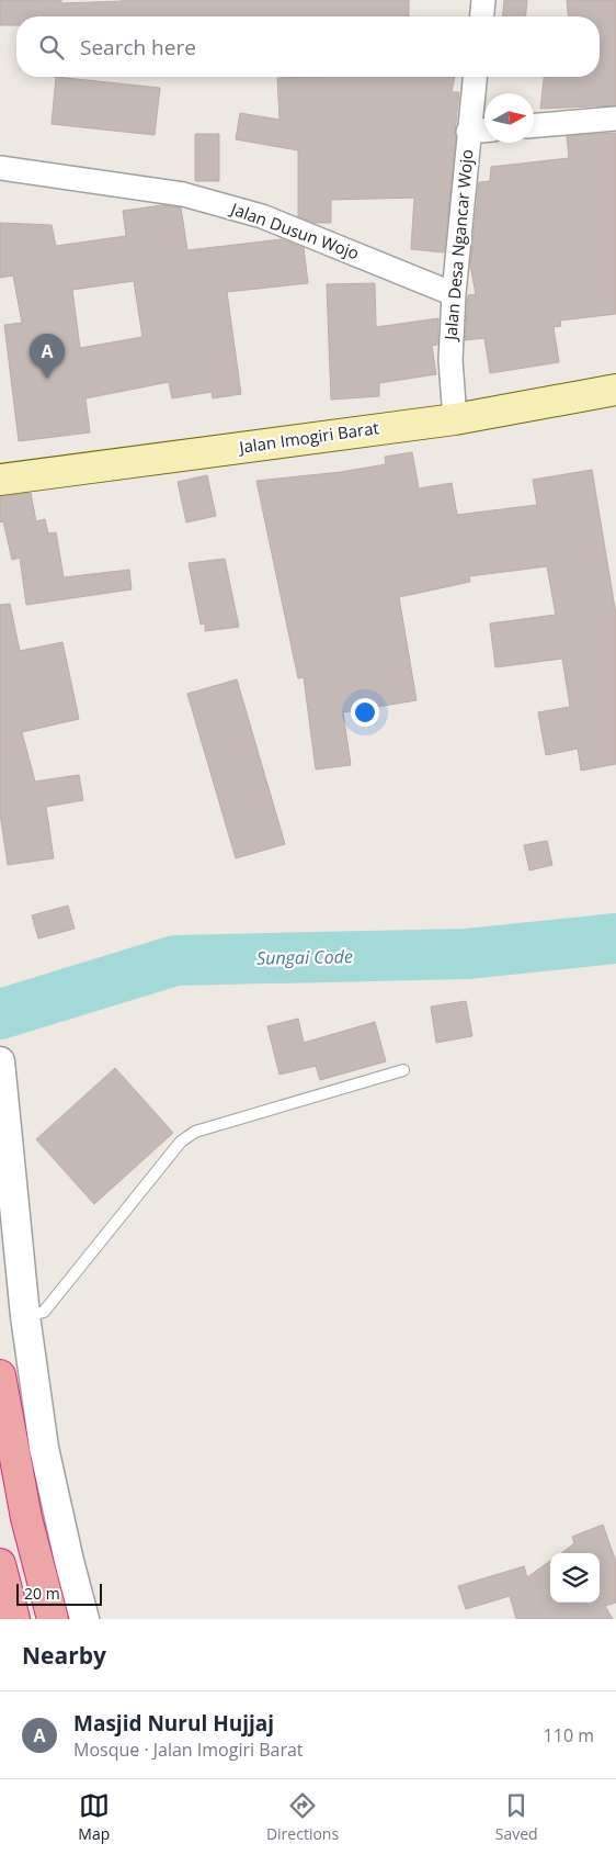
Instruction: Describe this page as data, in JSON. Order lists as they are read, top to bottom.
{
  "streets": {
    "main road": ["Jalan Imogiri Barat"],
    "street": ["Jalan Dusun Wojo", "Jalan Desa Ngancar Wojo"]
  },
  "crossings": [
    ["Jalan Dusun Wojo", "Jalan Desa Ngancar Wojo"],
    ["Jalan Desa Ngancar Wojo", "Jalan Imogiri Barat"]
  ],
  "water": ["Sungai Code"],
  "scale_bar": "20 m",
  "north": "right",
  "page": {
    "search": "Search here",
    "pins": "A",
    "scale": "20 m",
    "heading": "Nearby",
    "list": [
      {
        "mark": "A",
        "name": "Masjid Nurul Hujjaj",
        "note": "Mosque · Jalan Imogiri Barat",
        "value": "110 m"
      }
    ],
    "nav": ["Map", "Directions", "Saved"]
  }
}
